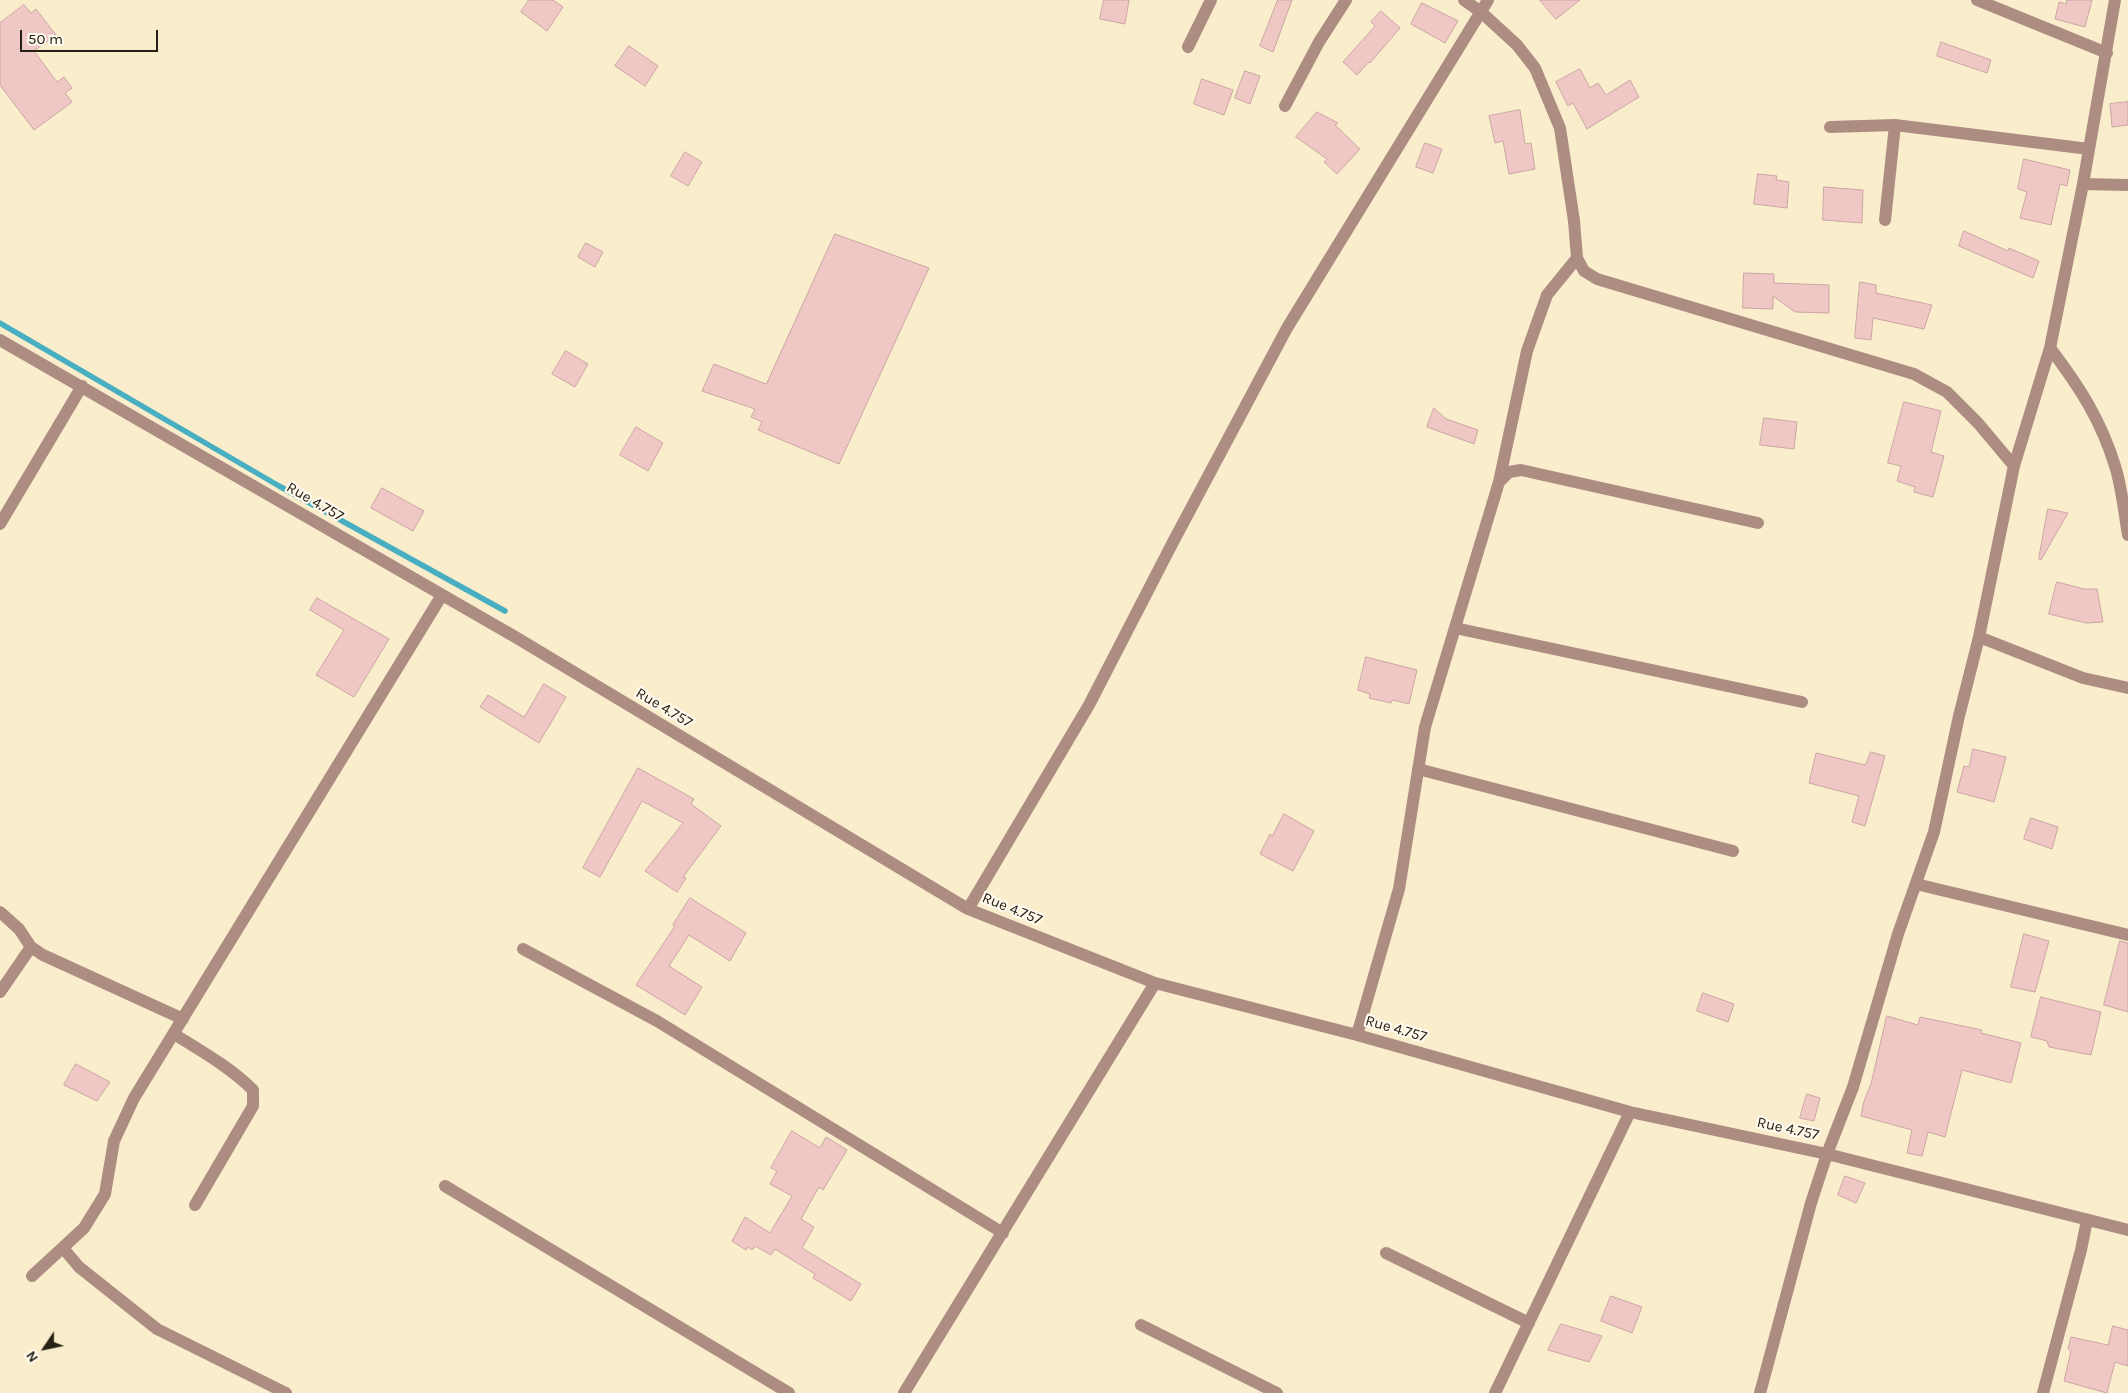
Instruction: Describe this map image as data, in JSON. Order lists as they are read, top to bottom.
{
  "streets": {
    "street": ["Rue 4.757"]
  },
  "scale_bar": "50 m",
  "north": "bottom left"
}
